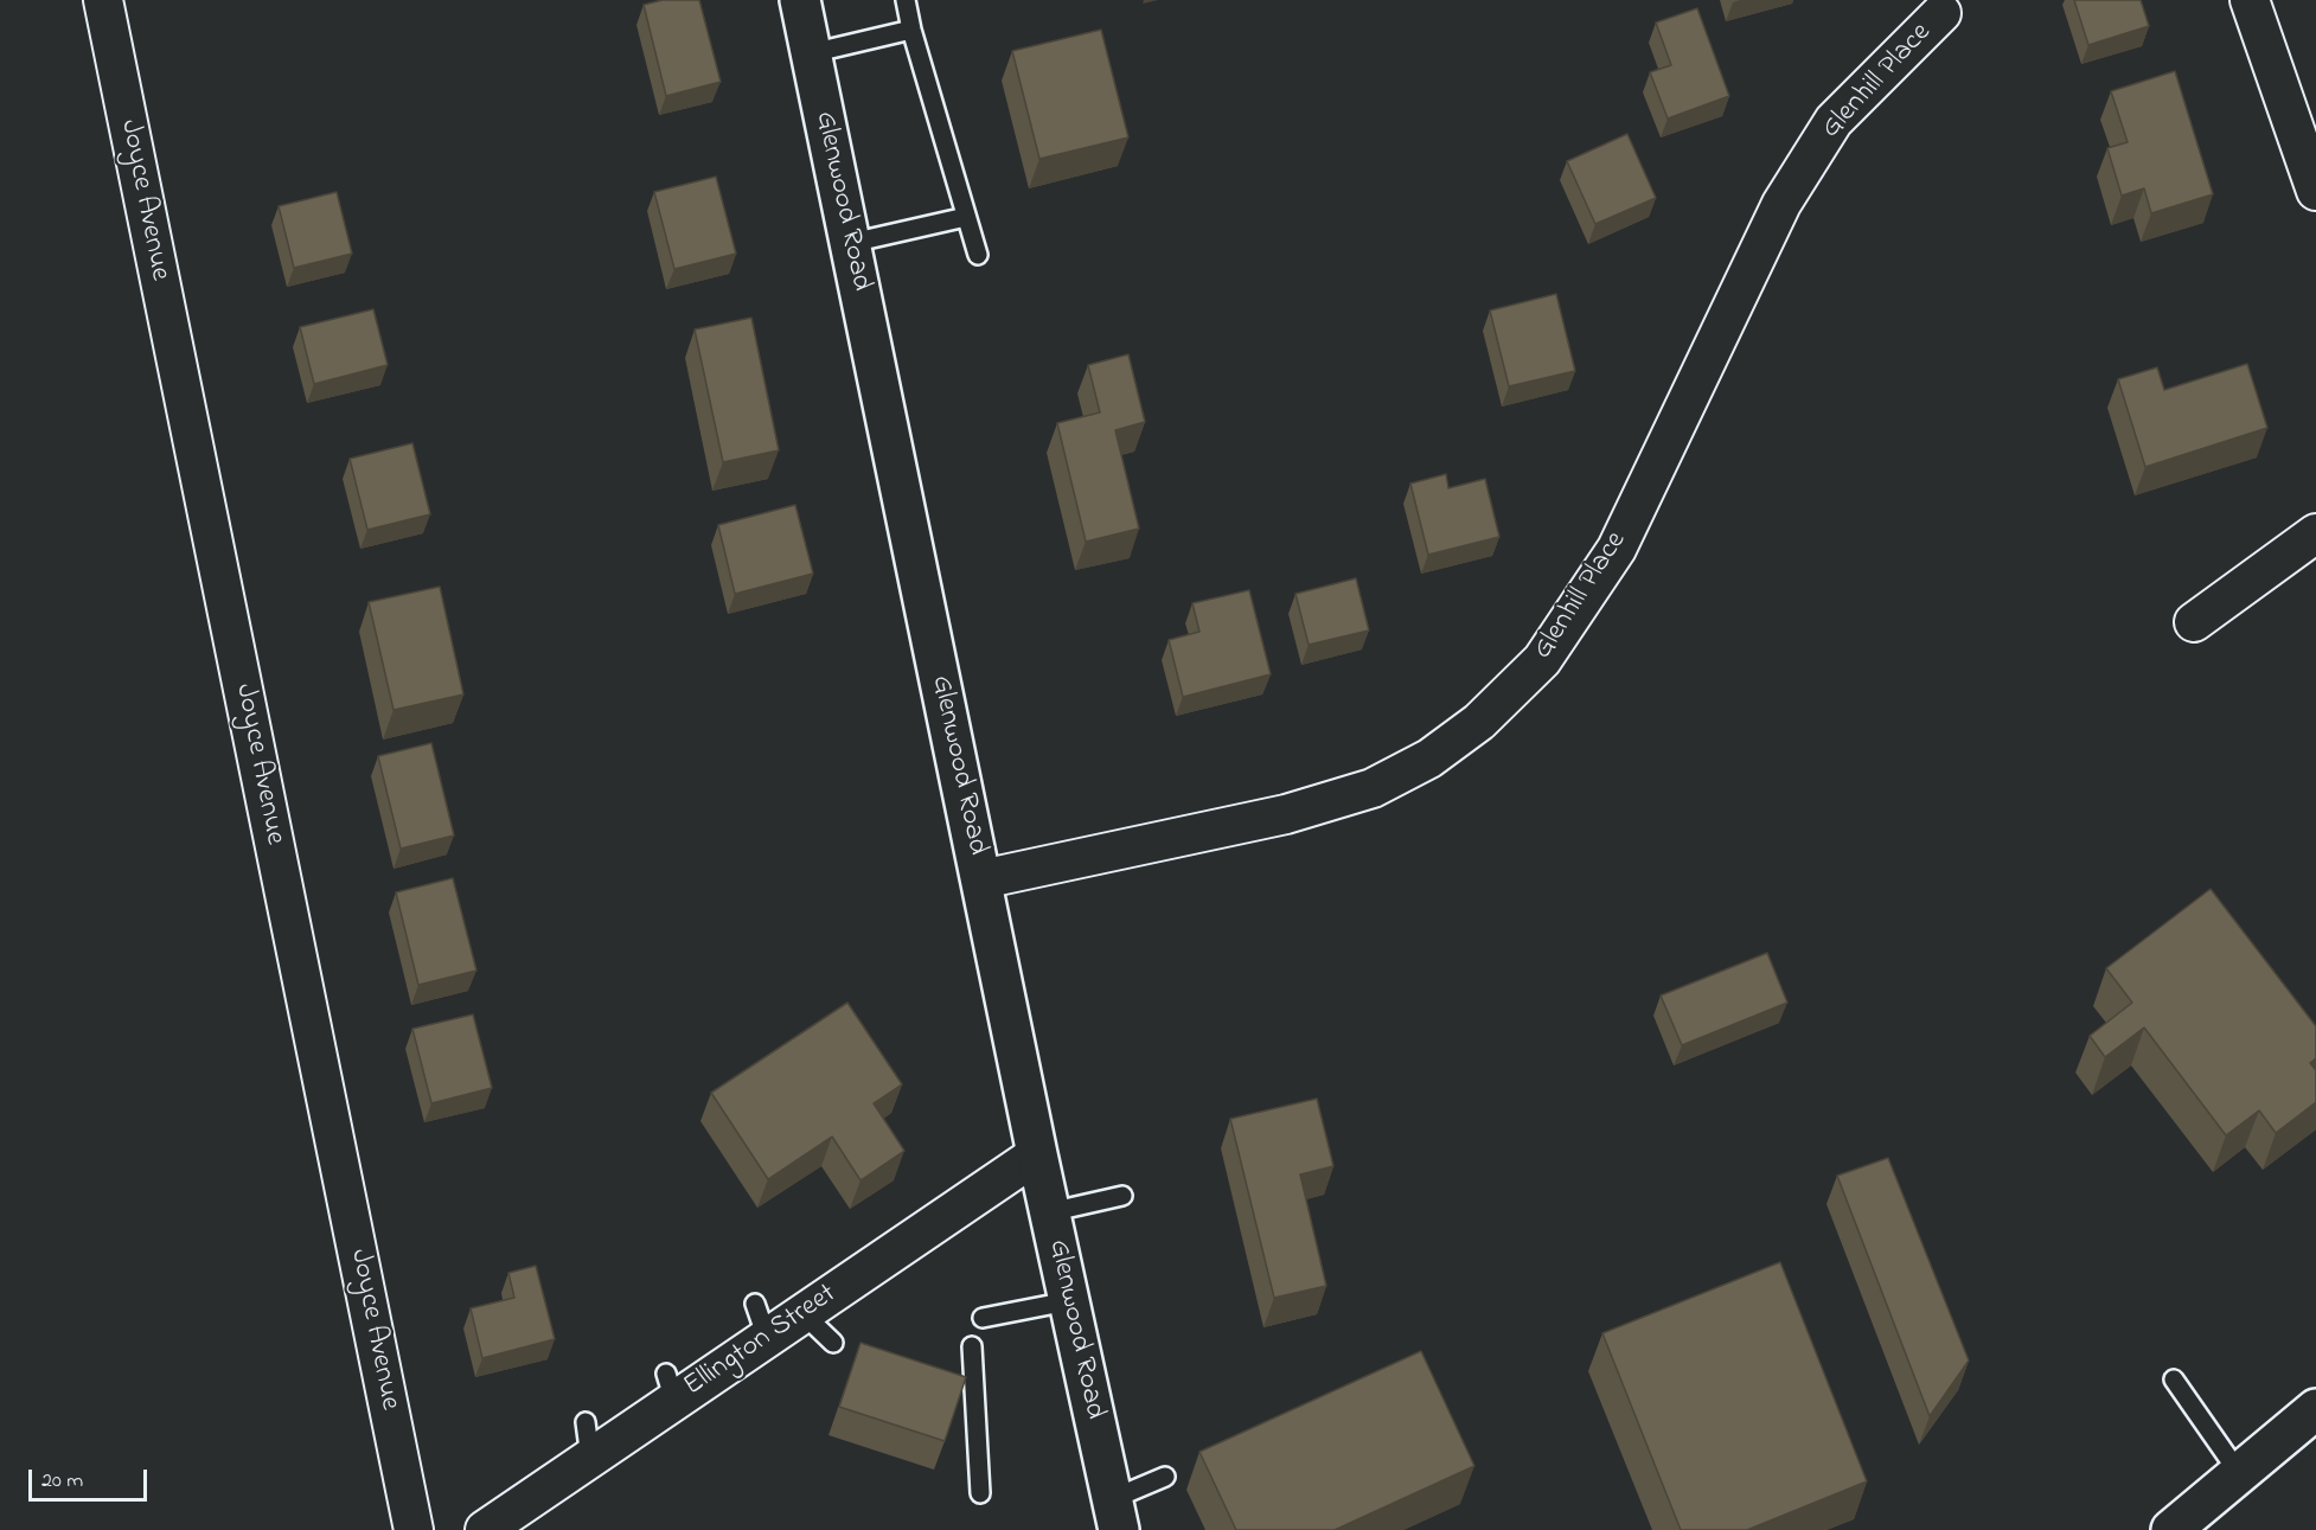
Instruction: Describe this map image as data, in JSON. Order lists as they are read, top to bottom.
{
  "streets": {
    "main road": ["Glenwood Road"],
    "street": ["Glenhill Place", "Joyce Avenue", "Ellington Street"]
  },
  "crossings": [
    ["Glenhill Place", "Glenwood Road"],
    ["Glenwood Road", "Ellington Street"]
  ],
  "scale_bar": "20 m"
}
